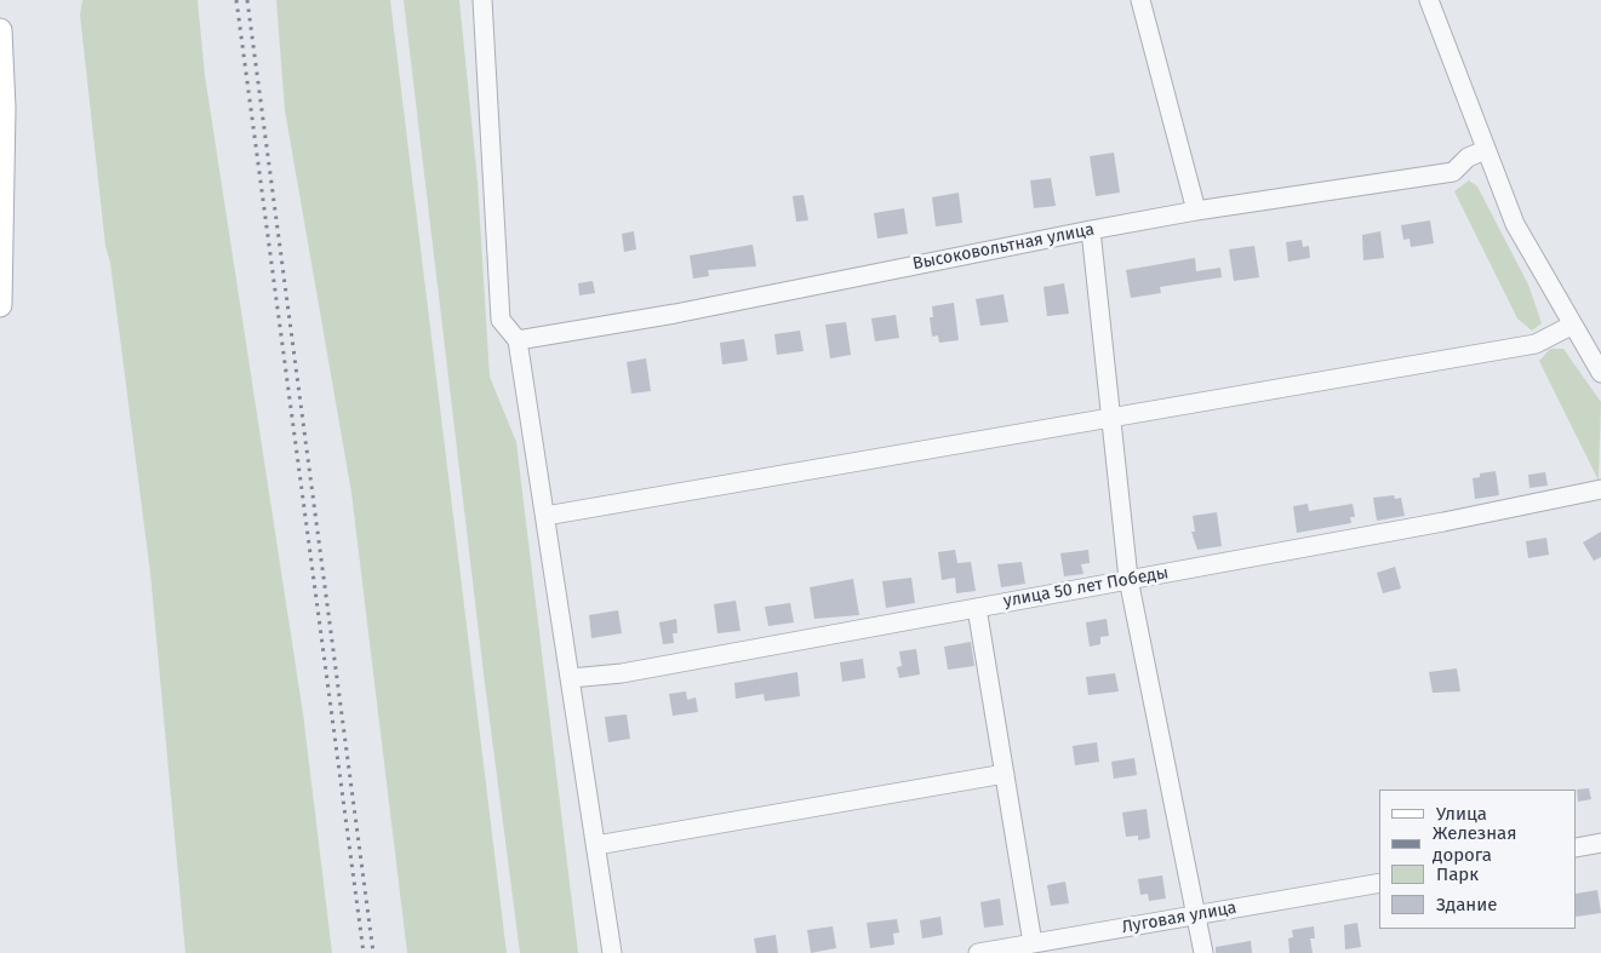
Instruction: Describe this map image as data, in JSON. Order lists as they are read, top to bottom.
{
  "streets": {
    "street": ["Высоковольтная улица", "улица 50 лет Победы", "Луговая улица"]
  },
  "legend": [
    "Улица",
    "Железная дорога",
    "Парк",
    "Здание"
  ]
}
